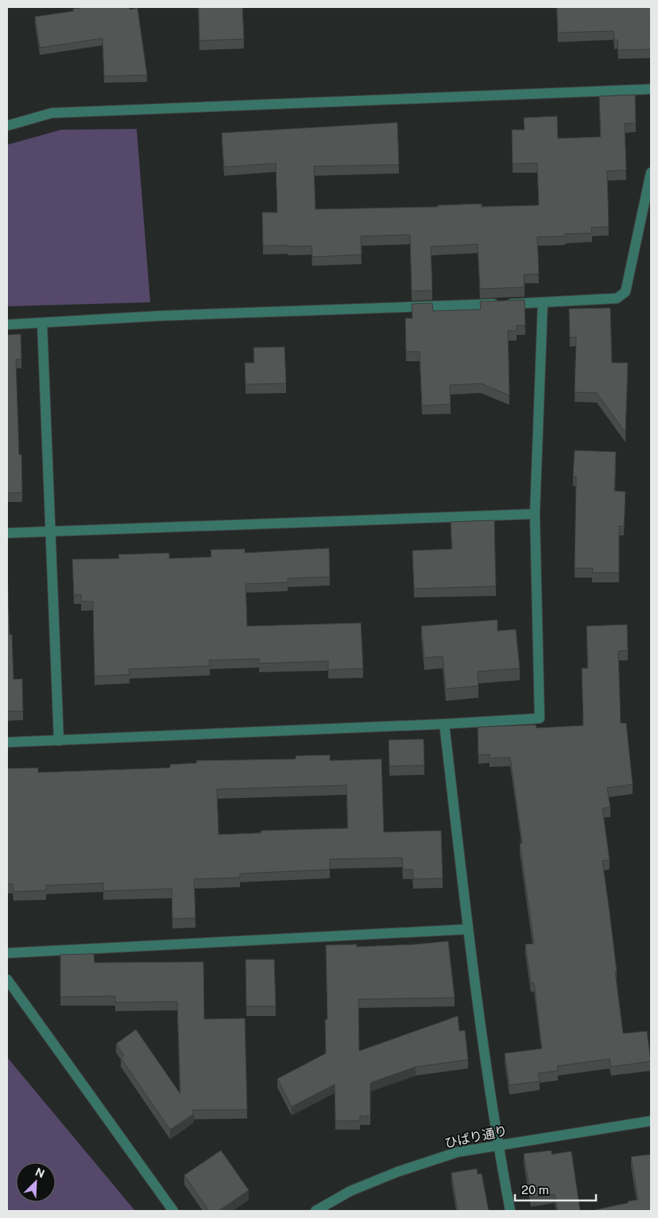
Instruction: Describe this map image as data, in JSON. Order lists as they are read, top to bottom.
{
  "streets": {
    "street": ["ひばり通り"]
  },
  "scale_bar": "20 m",
  "north": "top right"
}
